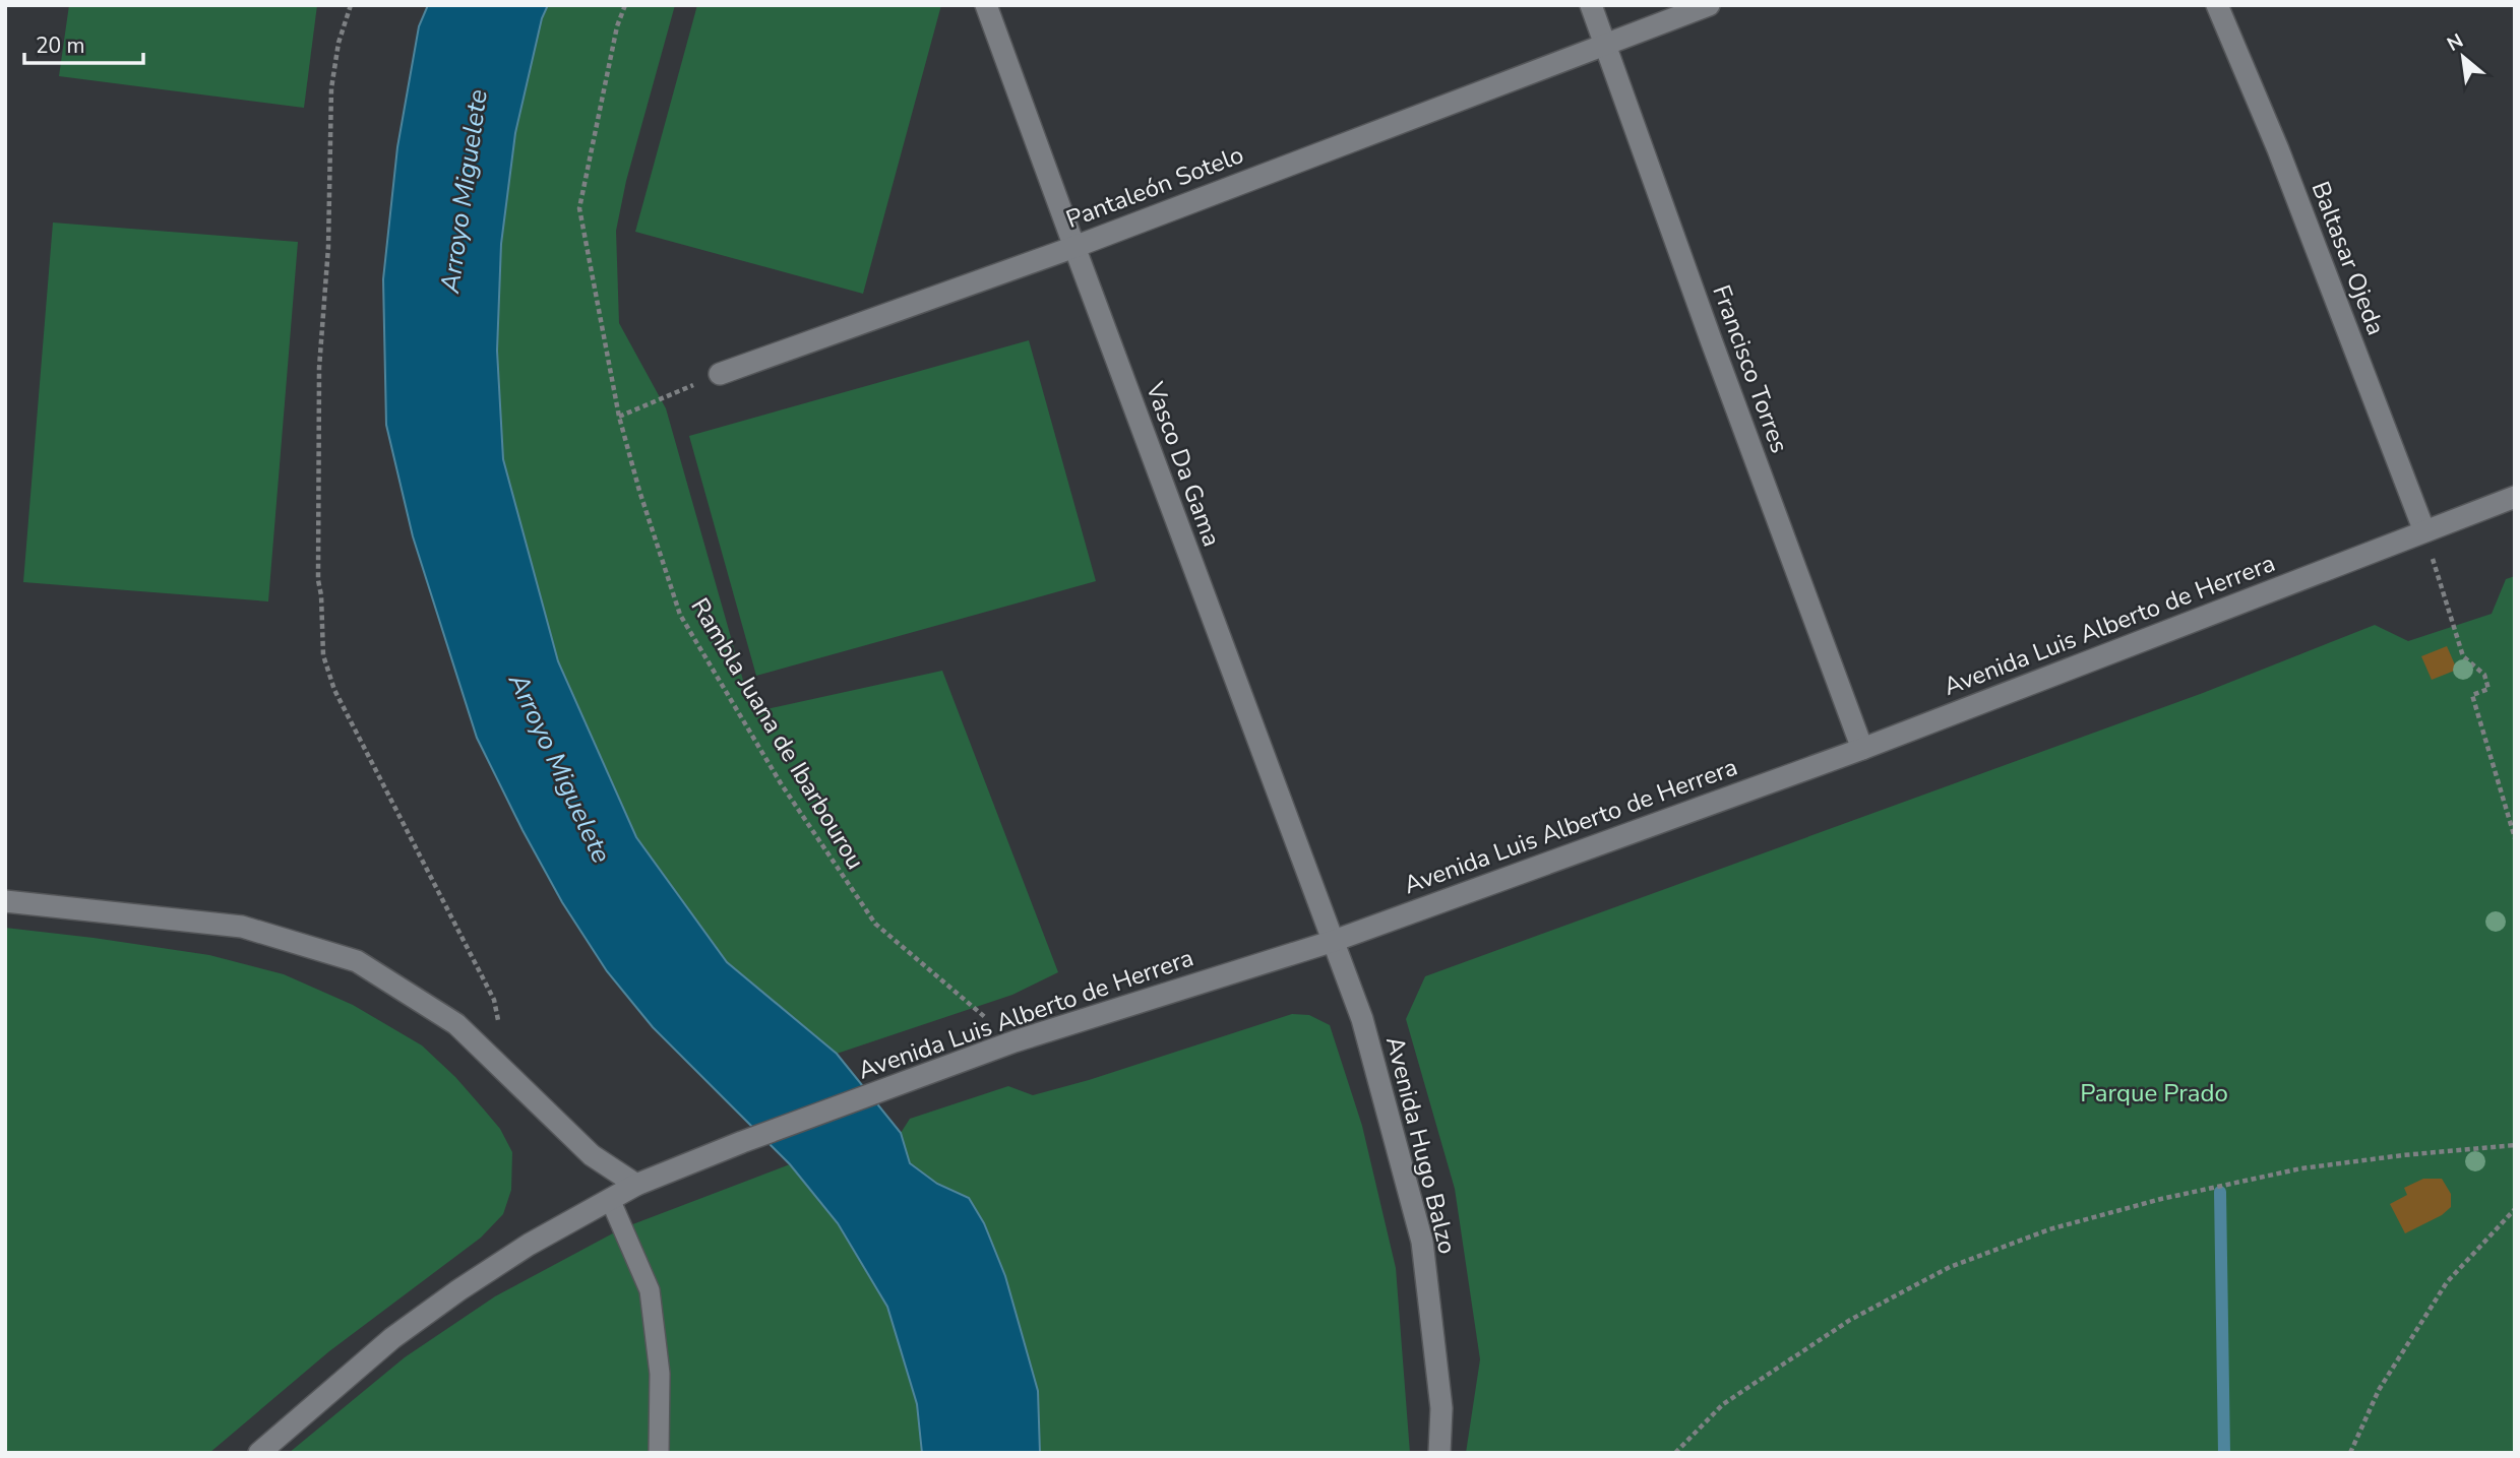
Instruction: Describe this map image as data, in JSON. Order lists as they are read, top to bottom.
{
  "streets": {
    "street": [
      "Pantaleón Sotelo",
      "Baltasar Ojeda",
      "Francisco Torres",
      "Vasco Da Gama",
      "Avenida Luis Alberto de Herrera",
      "Avenida Hugo Balzo"
    ],
    "path": ["Rambla Juana de Ibarbourou"]
  },
  "crossings": [
    ["Pantaleón Sotelo", "Francisco Torres"],
    ["Pantaleón Sotelo", "Vasco Da Gama"],
    ["Baltasar Ojeda", "Avenida Luis Alberto de Herrera"],
    ["Francisco Torres", "Avenida Luis Alberto de Herrera"],
    ["Vasco Da Gama", "Avenida Luis Alberto de Herrera"],
    ["Vasco Da Gama", "Avenida Hugo Balzo"],
    ["Avenida Luis Alberto de Herrera", "Rambla Juana de Ibarbourou"],
    ["Avenida Luis Alberto de Herrera", "Avenida Hugo Balzo"]
  ],
  "water": ["Arroyo Miguelete"],
  "parks": ["Parque Prado"],
  "scale_bar": "20 m",
  "north": "top left"
}
